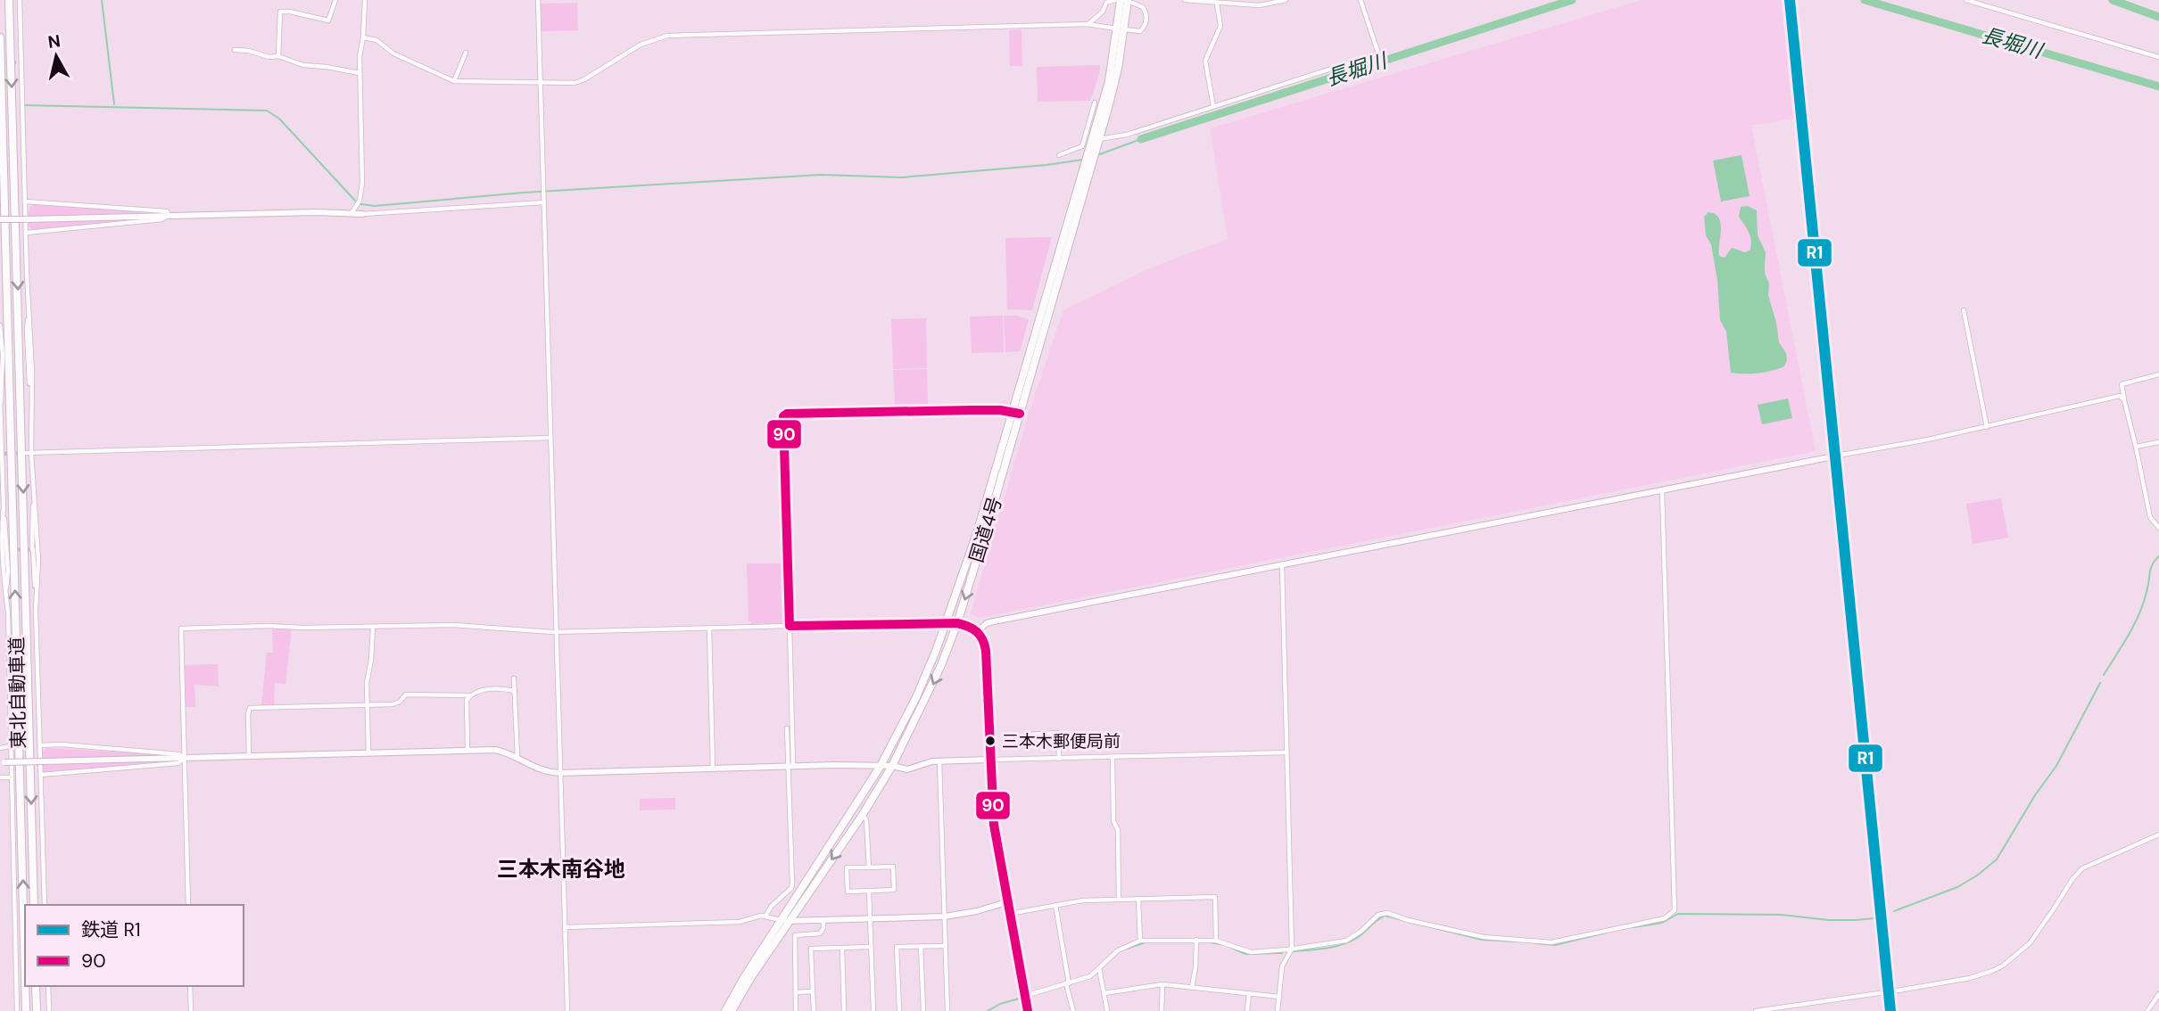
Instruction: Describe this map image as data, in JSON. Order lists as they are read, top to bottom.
{
  "streets": {
    "highway": ["国道4号", "東北自動車道"]
  },
  "districts": ["三本木南谷地"],
  "water": ["長堀川"],
  "places": ["三本木郵便局前"],
  "lines": ["rail line R1", "transit line 90"],
  "legend": ["鉄道 R1", "90"],
  "north": "top"
}
